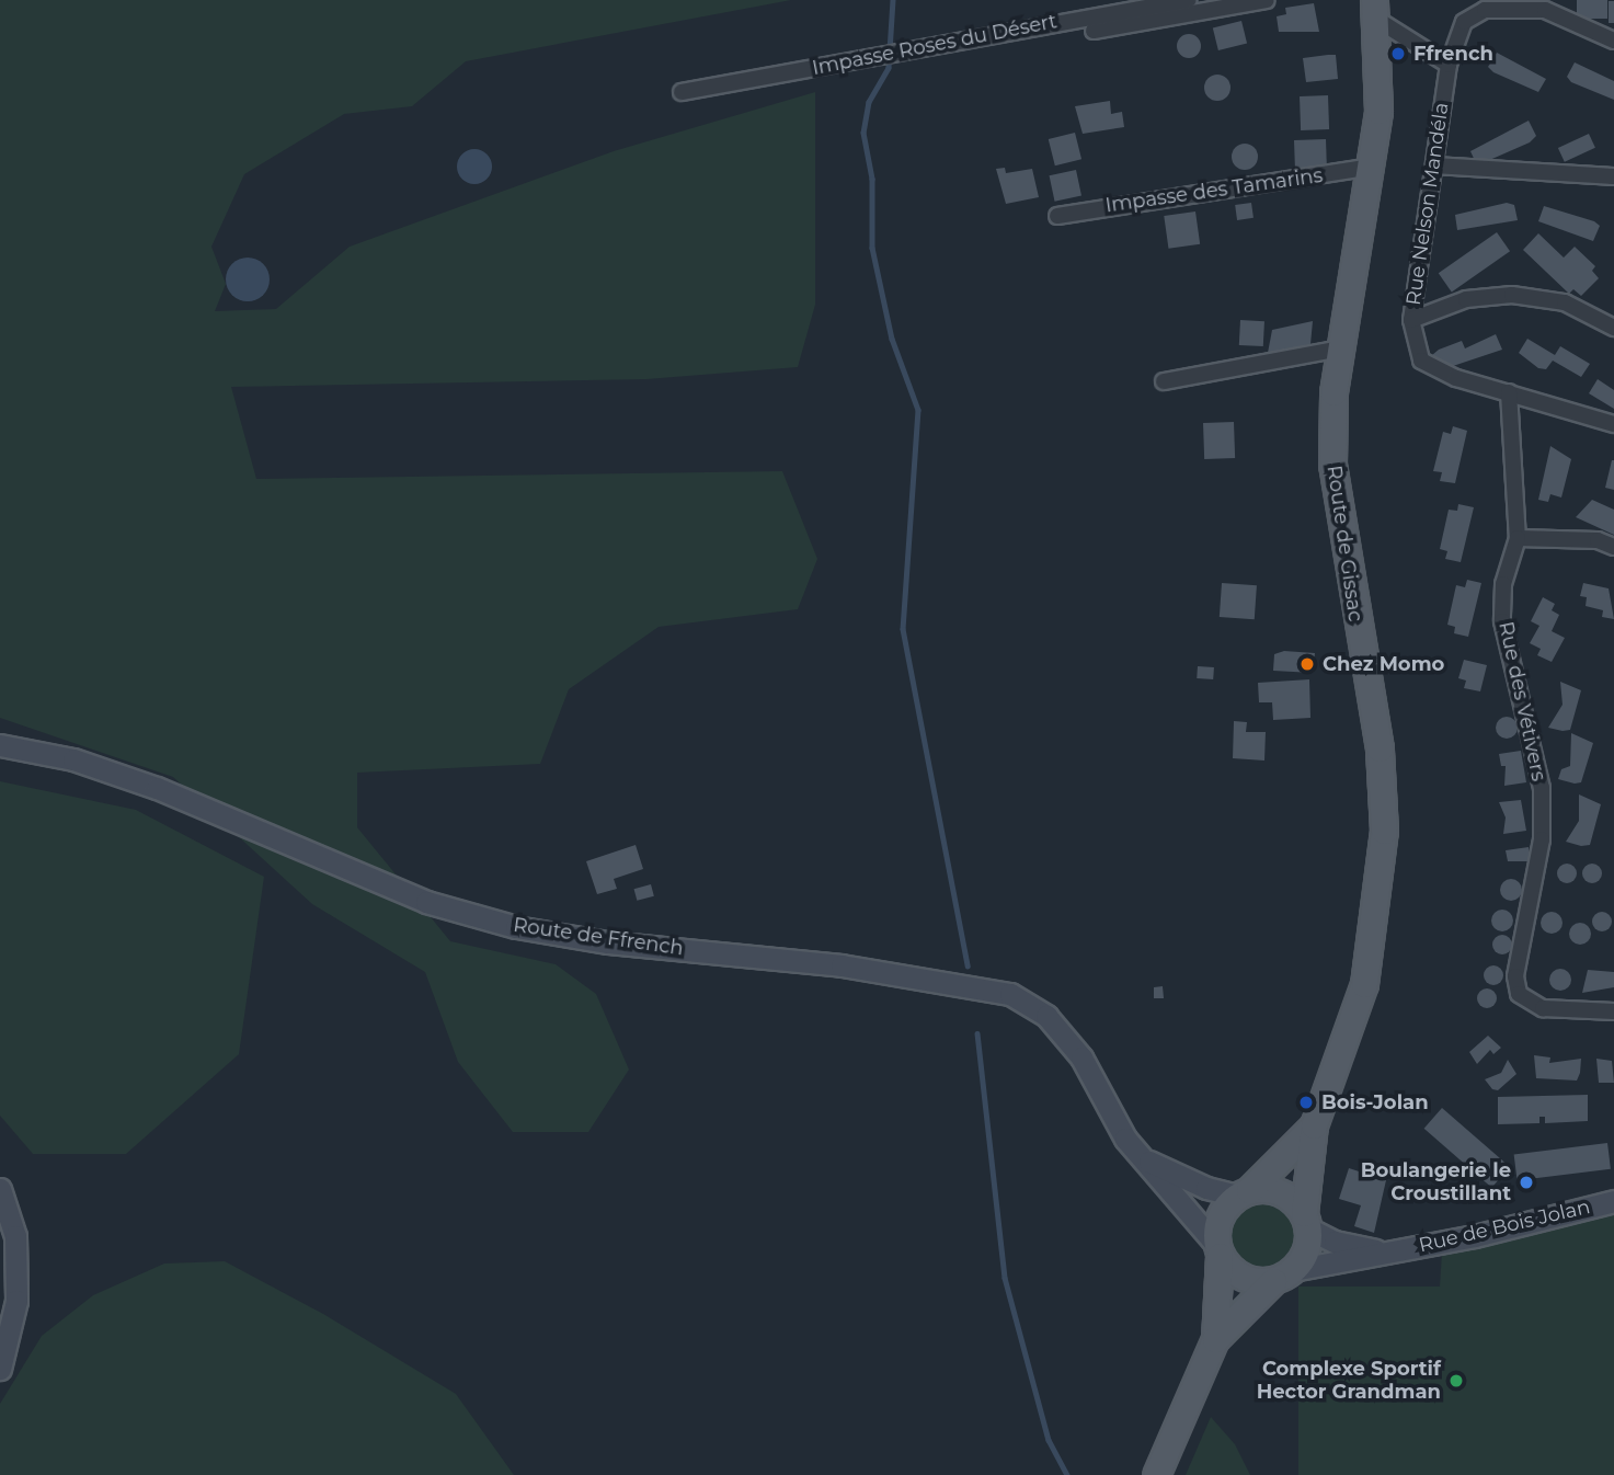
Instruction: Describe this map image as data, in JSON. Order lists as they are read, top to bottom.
{
  "streets": {
    "main road": ["Route de Gissac", "Route de Ffrench", "Rue de Bois Jolan"],
    "street": [
      "Impasse Roses du Désert",
      "Impasse des Tamarins",
      "Rue Nelson Mandéla",
      "Rue des Vétivers"
    ]
  },
  "crossings": [
    ["Impasse des Tamarins", "Route de Gissac"],
    ["Route de Gissac", "Route de Ffrench"],
    ["Route de Gissac", "Rue de Bois Jolan"],
    ["Route de Ffrench", "Rue de Bois Jolan"]
  ],
  "places": [
    "Ffrench",
    "Chez Momo",
    "Bois-Jolan",
    "Boulangerie le Croustillant",
    "Complexe Sportif Hector Grandman"
  ]
}
